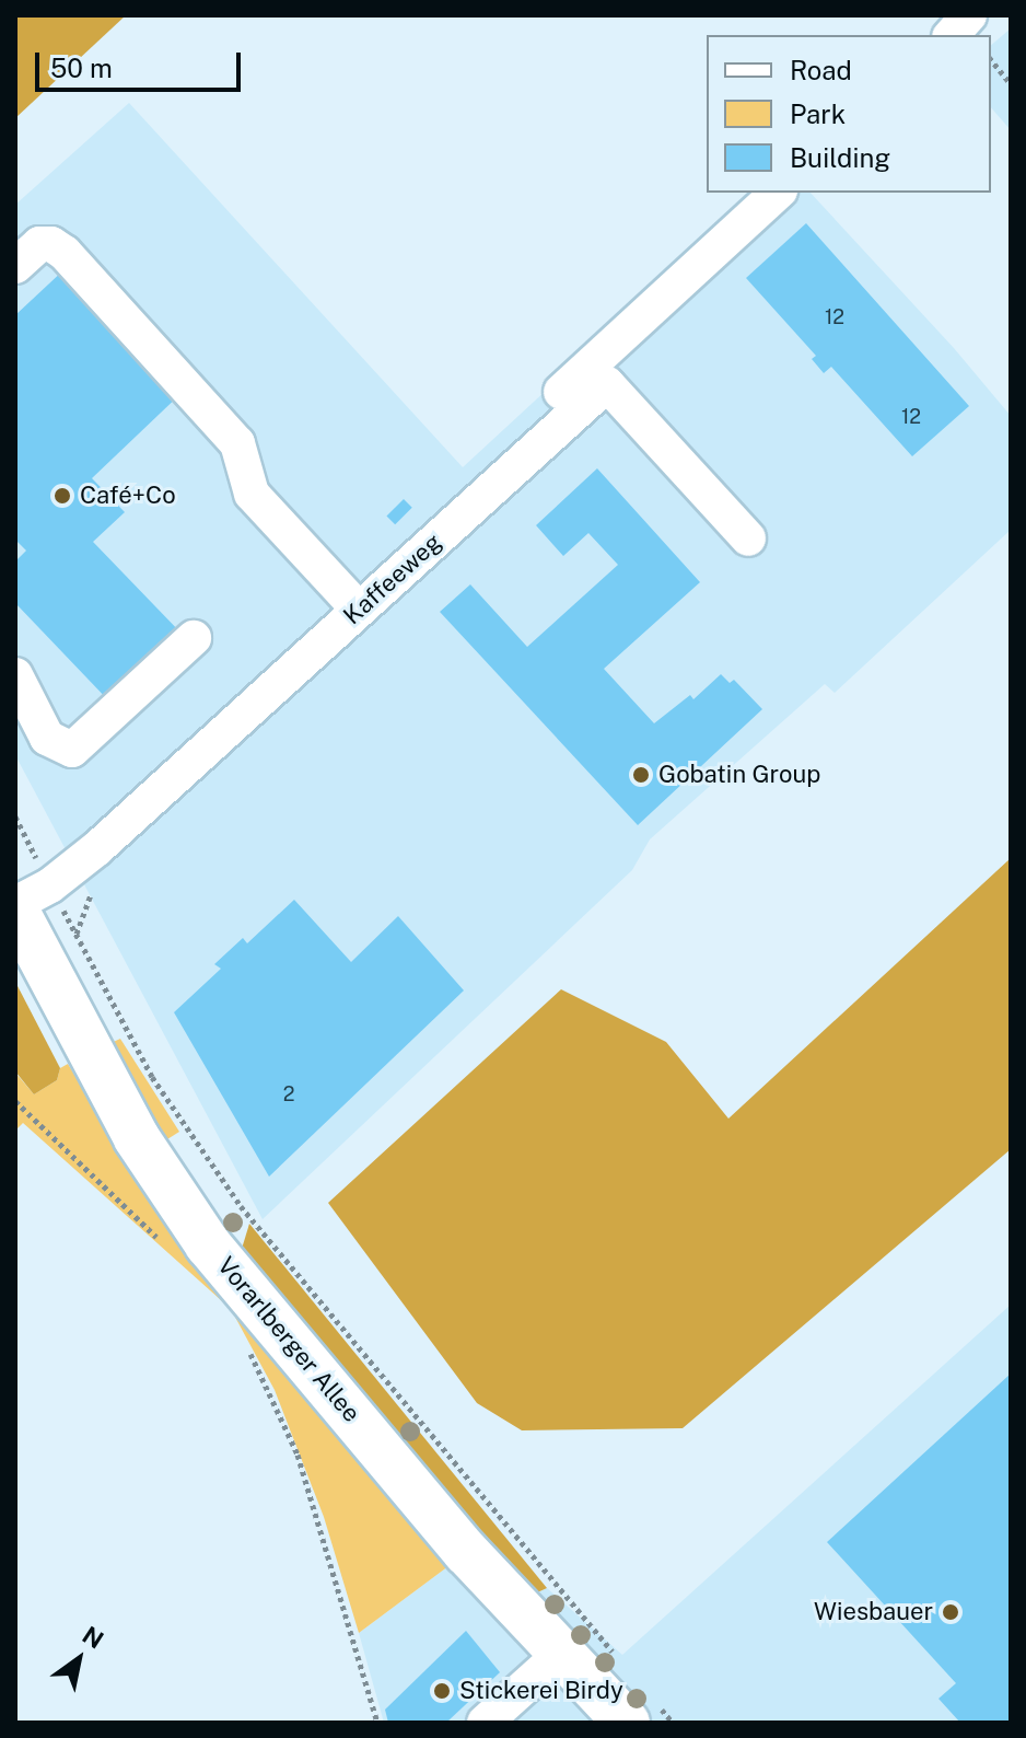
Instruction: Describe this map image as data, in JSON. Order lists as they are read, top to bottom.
{
  "streets": {
    "main road": ["Vorarlberger Allee"],
    "street": ["Kaffeeweg"]
  },
  "crossings": [
    ["Kaffeeweg", "Vorarlberger Allee"]
  ],
  "places": [
    "Café+Co",
    "Gobatin Group",
    "Wiesbauer",
    "Stickerei Birdy"
  ],
  "house_numbers": ["12", "12", "2"],
  "legend": ["Road", "Park", "Building"],
  "scale_bar": "50 m",
  "north": "top right"
}
